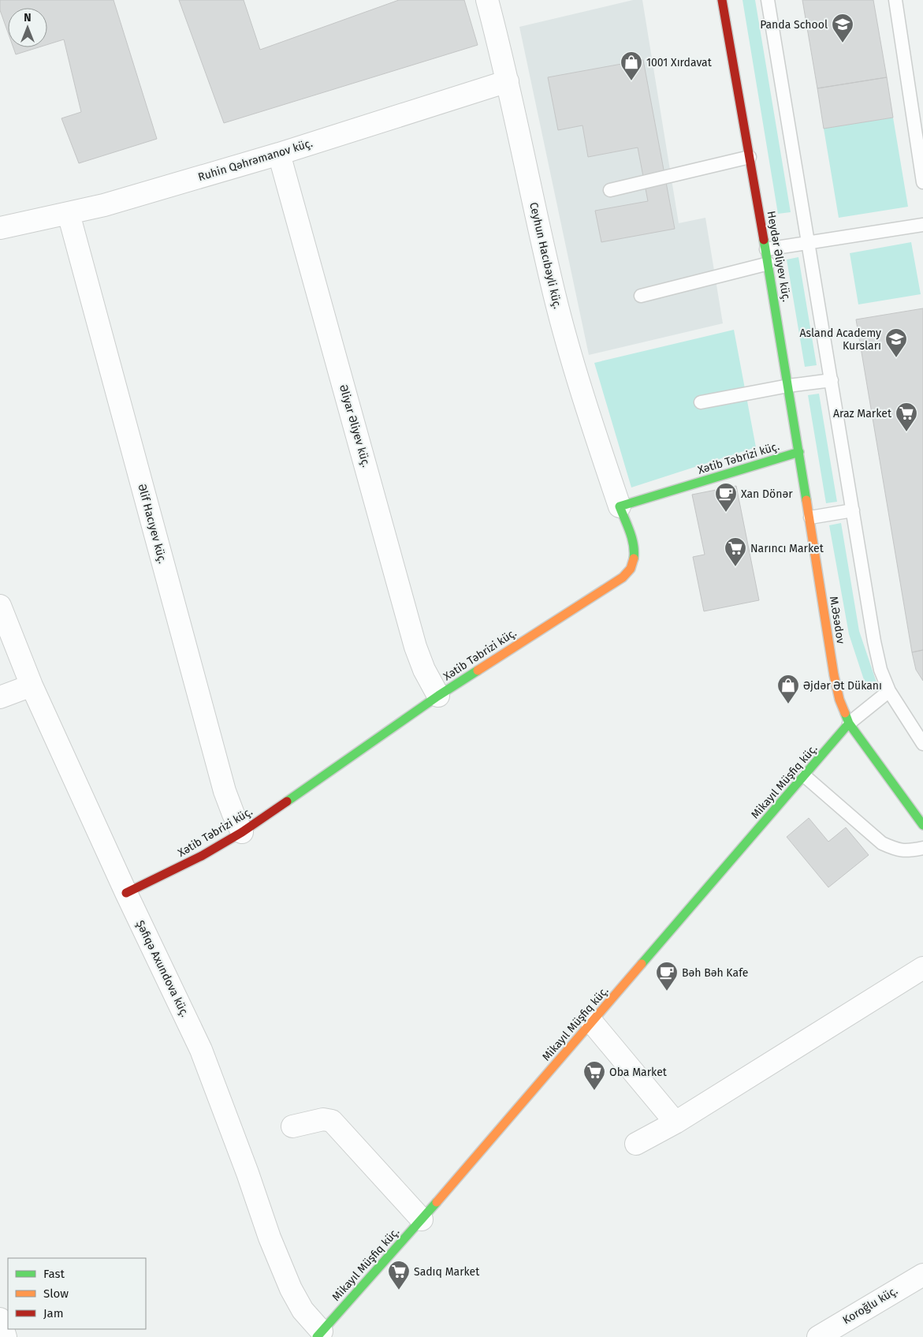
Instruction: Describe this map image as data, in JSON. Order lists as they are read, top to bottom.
{
  "streets": {
    "main road": [
      "Heydər Əliyev küç.",
      "Xətib Təbrizi küç.",
      "M.Əsədov",
      "Mikayıl Müşfiq küç."
    ],
    "street": [
      "Ruhin Qəhrəmanov küç.",
      "Ceyhun Hacıbəyli küç.",
      "Əliyar Əliyev küç.",
      "Əlif Hacıyev küç.",
      "Şəfiqə Axundova küç.",
      "Koroğlu küç."
    ]
  },
  "crossings": [
    ["Ruhin Qəhrəmanov küç.", "Ceyhun Hacıbəyli küç."],
    ["Ruhin Qəhrəmanov küç.", "Əliyar Əliyev küç."],
    ["Ruhin Qəhrəmanov küç.", "Əlif Hacıyev küç."],
    ["Ceyhun Hacıbəyli küç.", "Xətib Təbrizi küç."],
    ["Heydər Əliyev küç.", "Xətib Təbrizi küç."],
    ["Heydər Əliyev küç.", "M.Əsədov"],
    ["Əliyar Əliyev küç.", "Xətib Təbrizi küç."],
    ["Xətib Təbrizi küç.", "Əlif Hacıyev küç."],
    ["Xətib Təbrizi küç.", "Şəfiqə Axundova küç."],
    ["M.Əsədov", "Mikayıl Müşfiq küç."],
    ["Mikayıl Müşfiq küç.", "Şəfiqə Axundova küç."]
  ],
  "places": {
    "school or university": ["Panda School", "Asland Academy Kursları"],
    "shop": ["1001 Xırdavat", "Əjdər Ət Dükanı"],
    "supermarket": [
      "Araz Market",
      "Narıncı Market",
      "Oba Market",
      "Sadıq Market"
    ],
    "cafe": ["Xan Dönər", "Bəh Bəh Kafe"]
  },
  "legend": ["Fast", "Slow", "Jam"],
  "north": "top"
}
